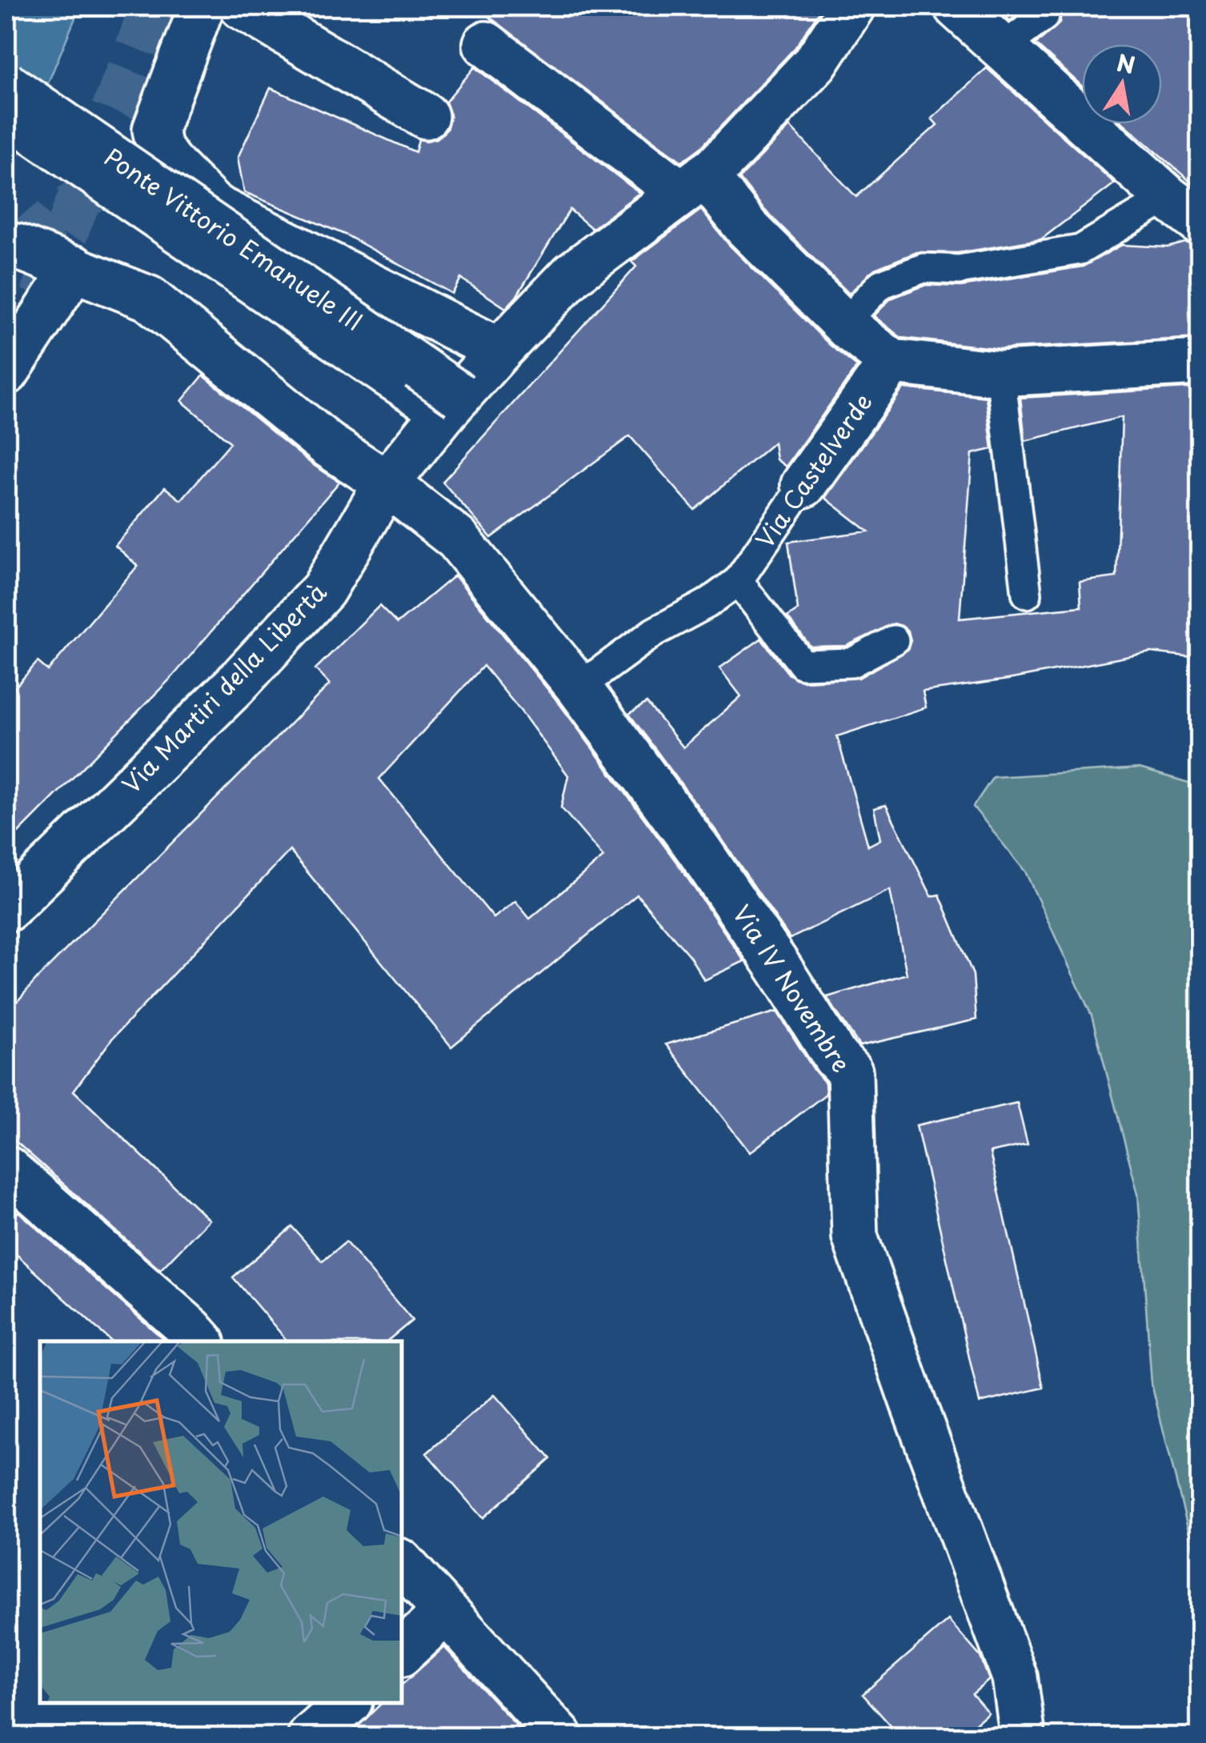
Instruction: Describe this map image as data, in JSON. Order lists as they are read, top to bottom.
{
  "streets": {
    "street": [
      "Ponte Vittorio Emanuele III",
      "Via Castelverde",
      "Via Martiri della Libertà",
      "Via IV Novembre"
    ]
  },
  "crossings": [
    ["Ponte Vittorio Emanuele III", "Via Martiri della Libertà"],
    ["Via Castelverde", "Via IV Novembre"],
    ["Via Martiri della Libertà", "Via IV Novembre"]
  ],
  "north": "top"
}
